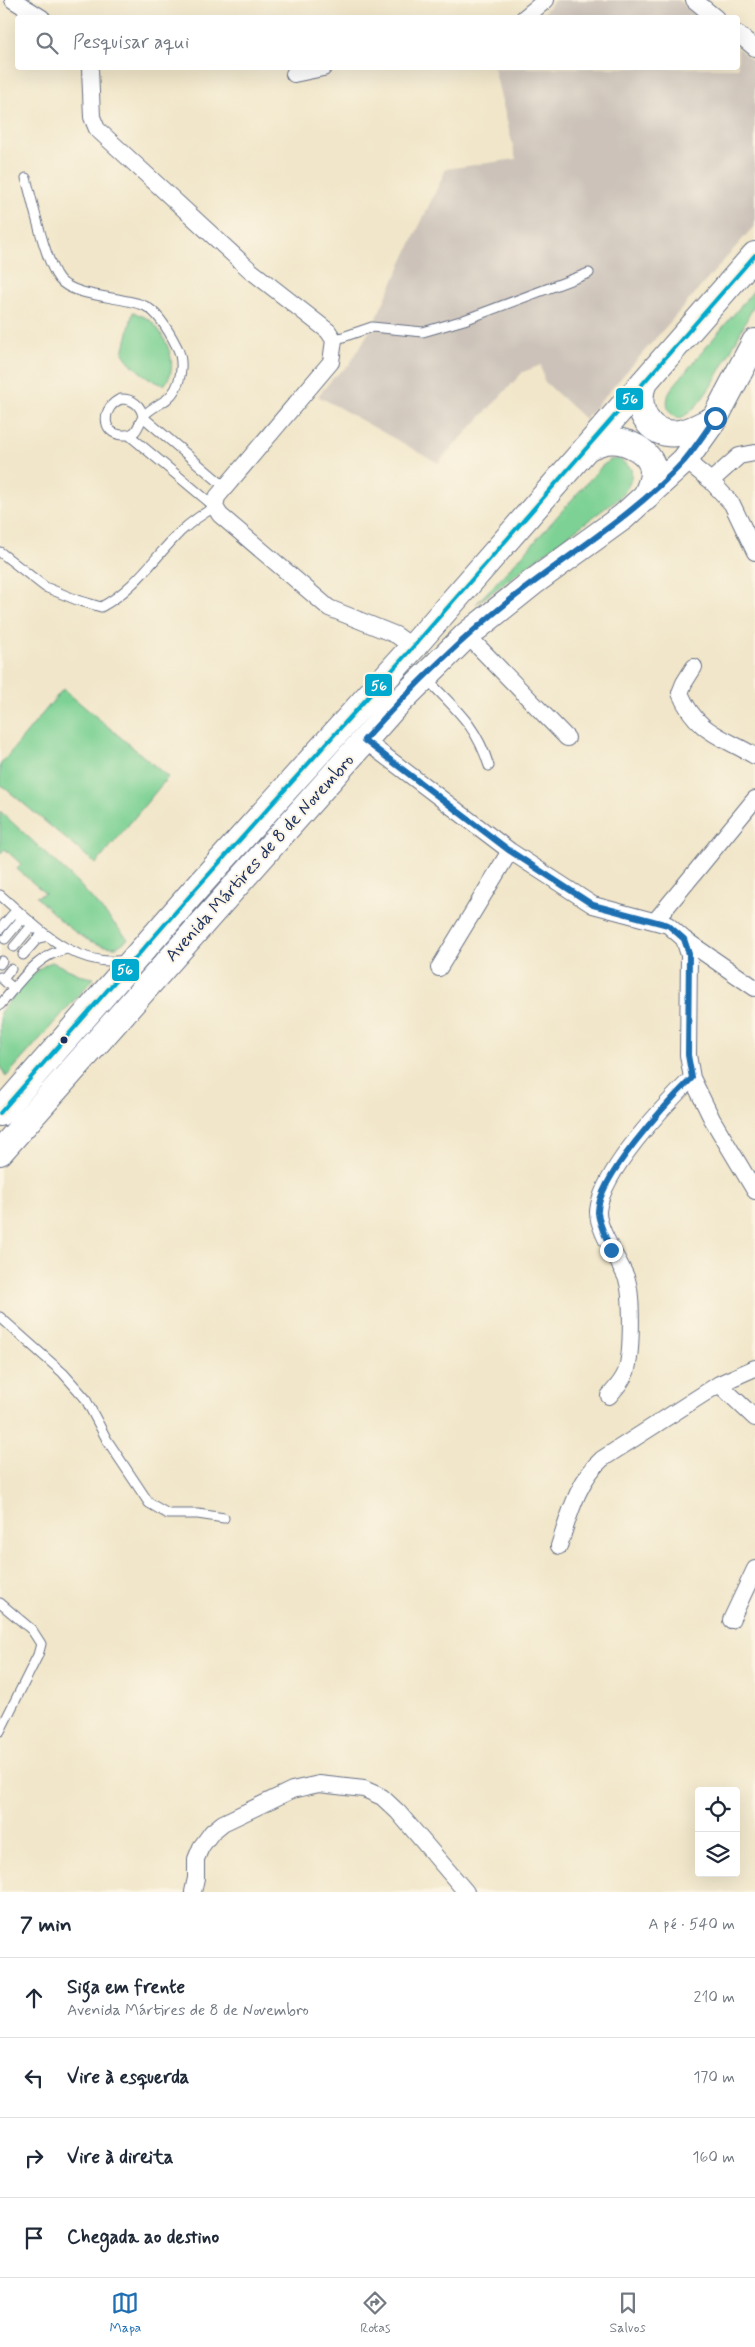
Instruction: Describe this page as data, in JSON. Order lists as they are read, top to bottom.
{
  "streets": {
    "main road": ["Avenida Mártires de 8 de Novembro"]
  },
  "lines": ["transit line 56"],
  "page": {
    "search": "Pesquisar aqui",
    "heading": ["7 min", "A pé · 540 m"],
    "list": [
      ["Siga em frente", "Avenida Mártires de 8 de Novembro", "210 m"],
      ["Vire à esquerda", "170 m"],
      ["Vire à direita", "160 m"],
      "Chegada ao destino"
    ],
    "nav": ["Mapa", "Rotas", "Salvos"]
  }
}
